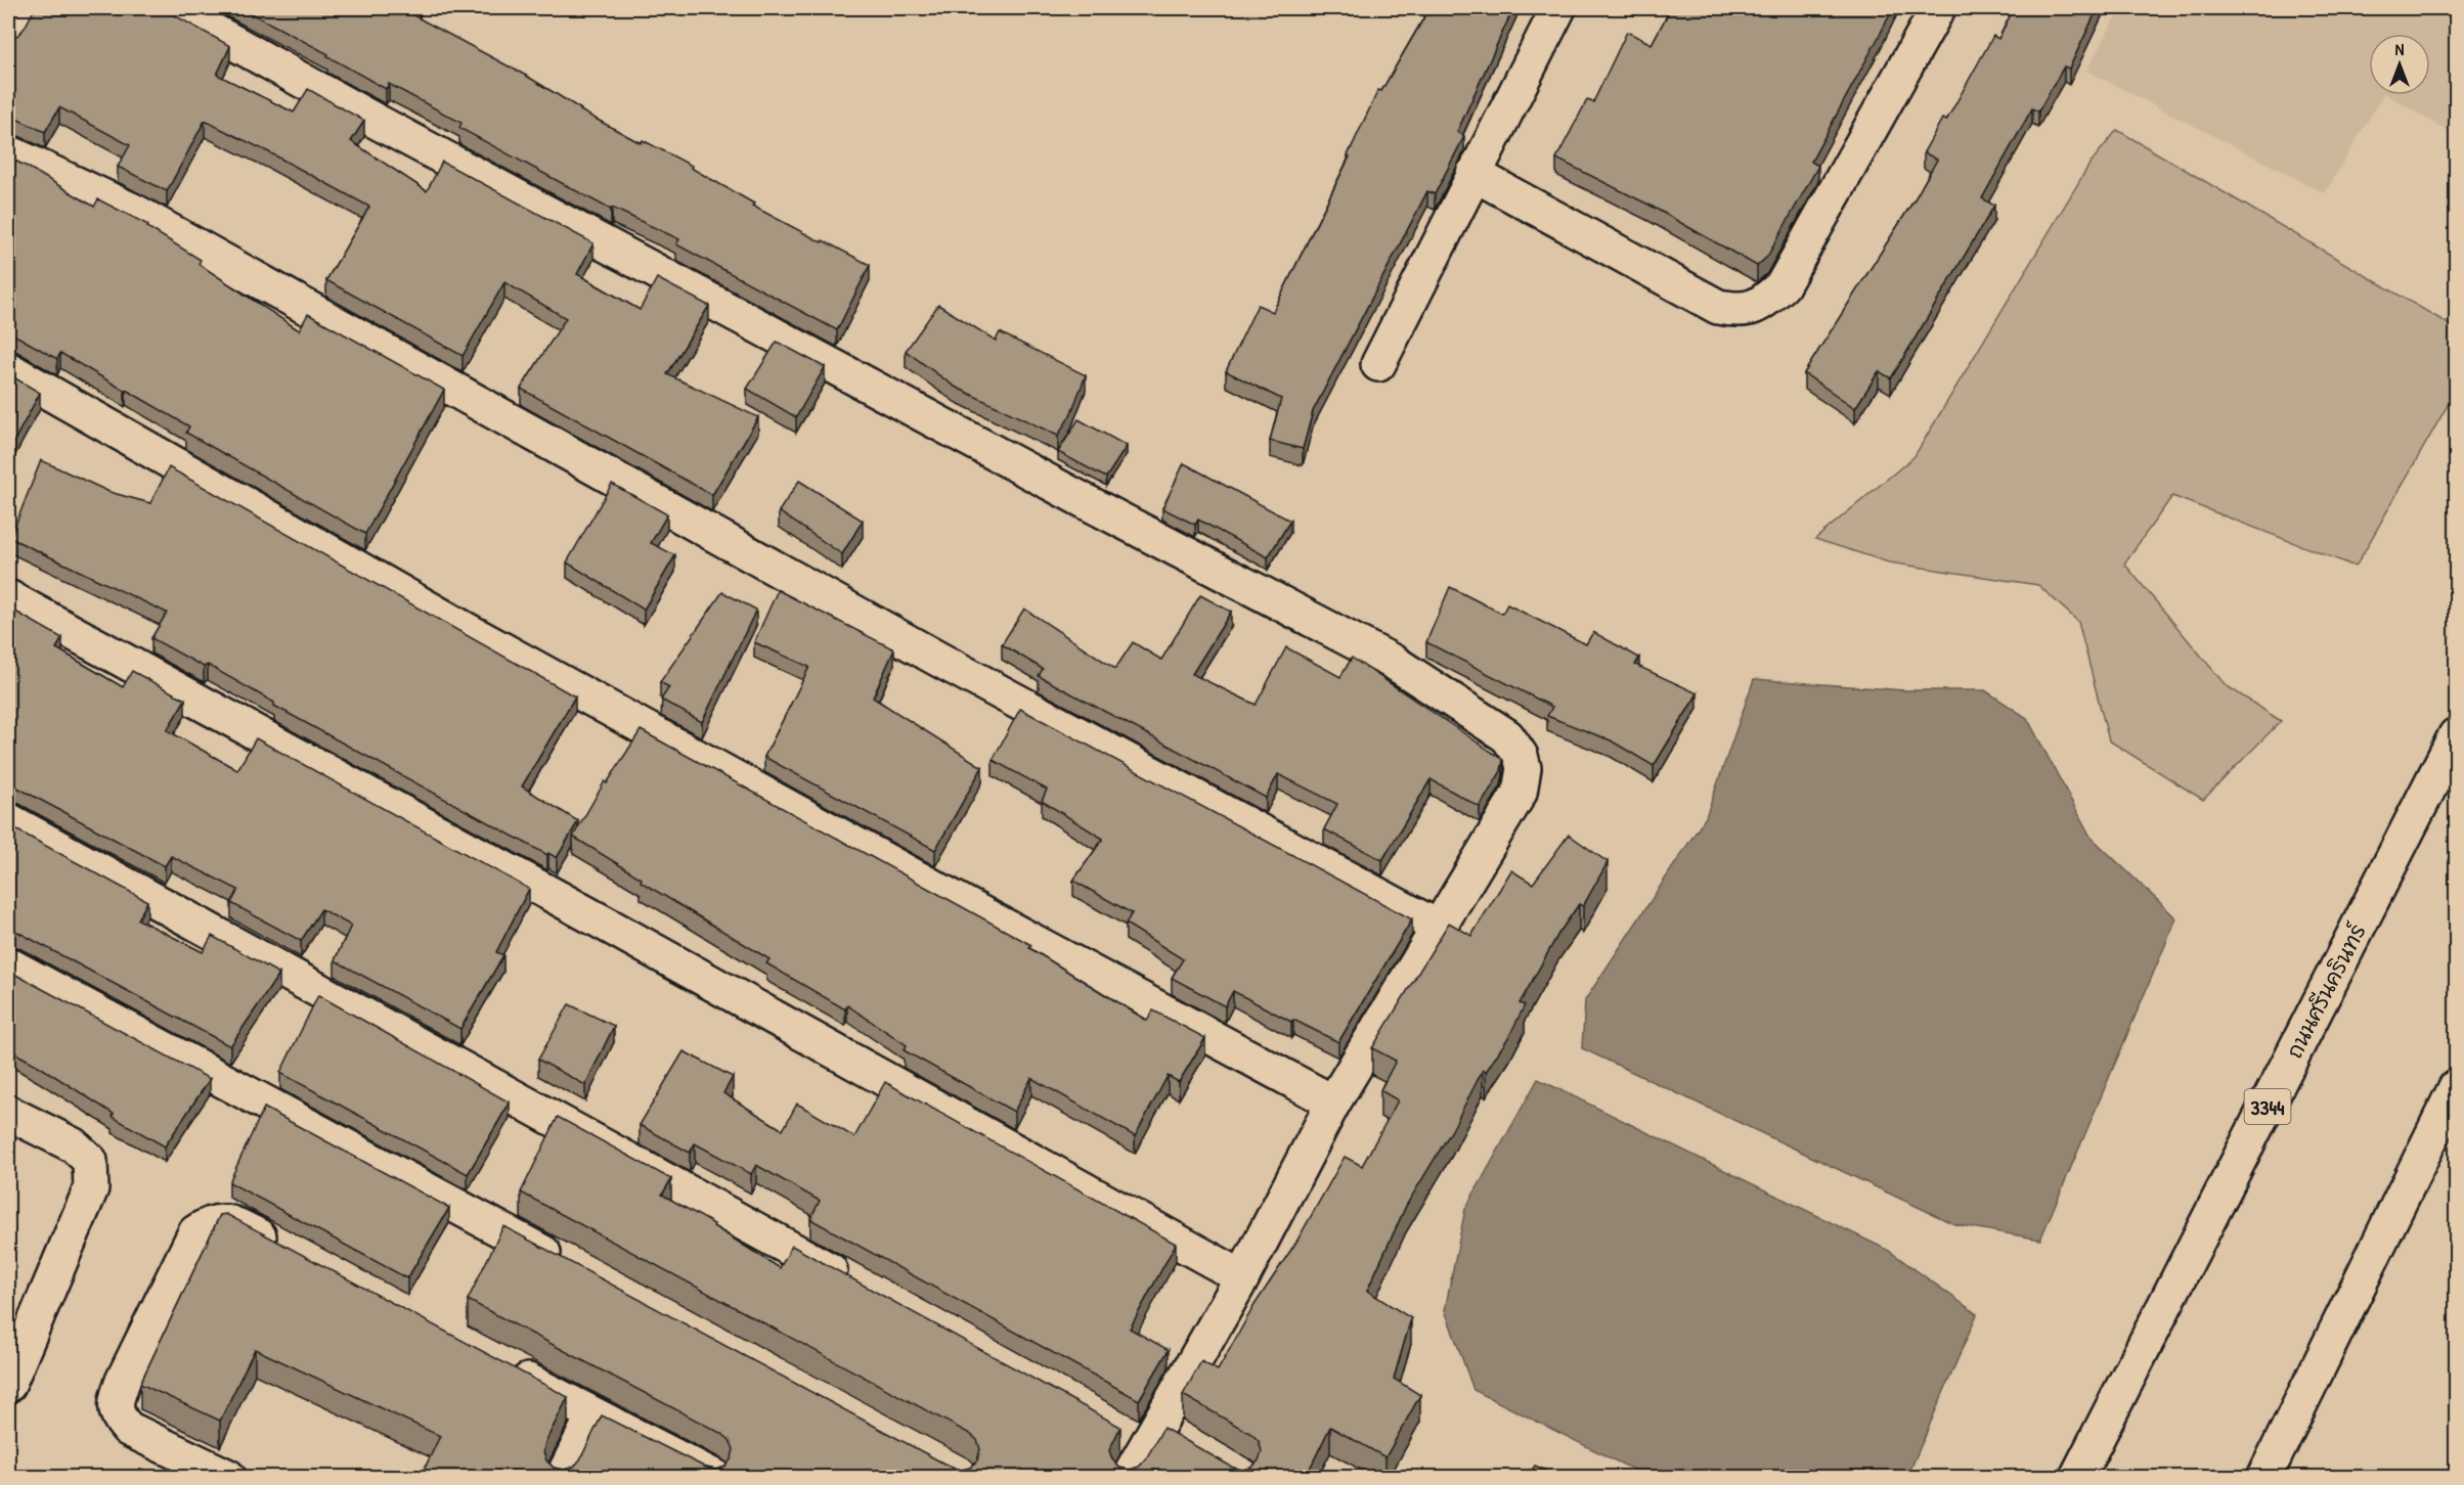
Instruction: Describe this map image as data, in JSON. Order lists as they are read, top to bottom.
{
  "streets": {
    "street": ["ถนนศรีนครินทร์", "3344"]
  },
  "north": "top"
}
